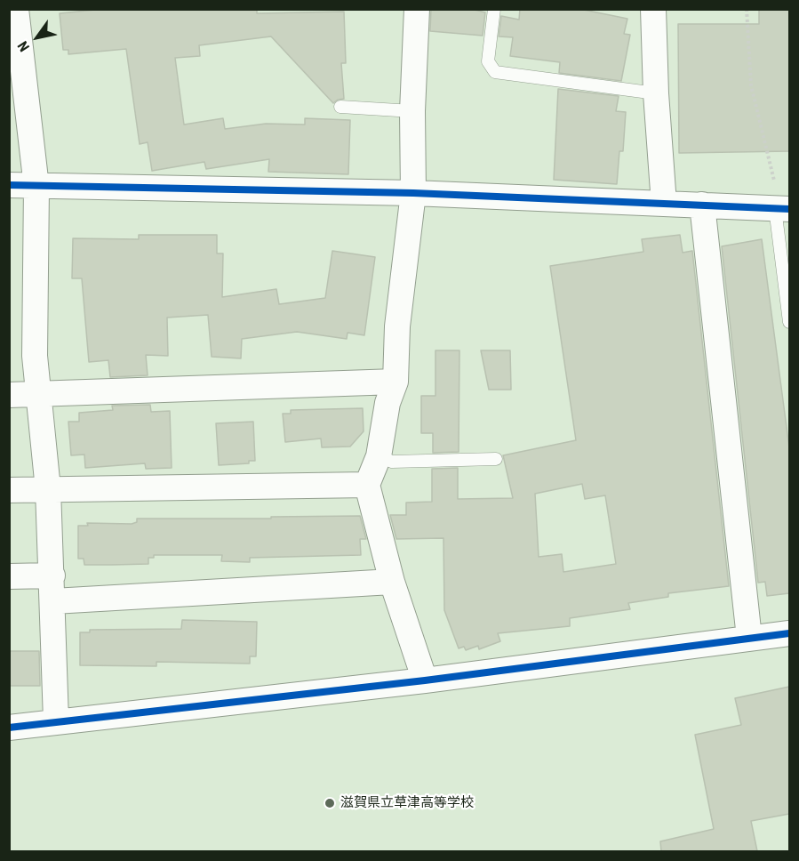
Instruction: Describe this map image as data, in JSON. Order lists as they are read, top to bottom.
{
  "places": ["滋賀県立草津高等学校"],
  "north": "bottom left"
}
